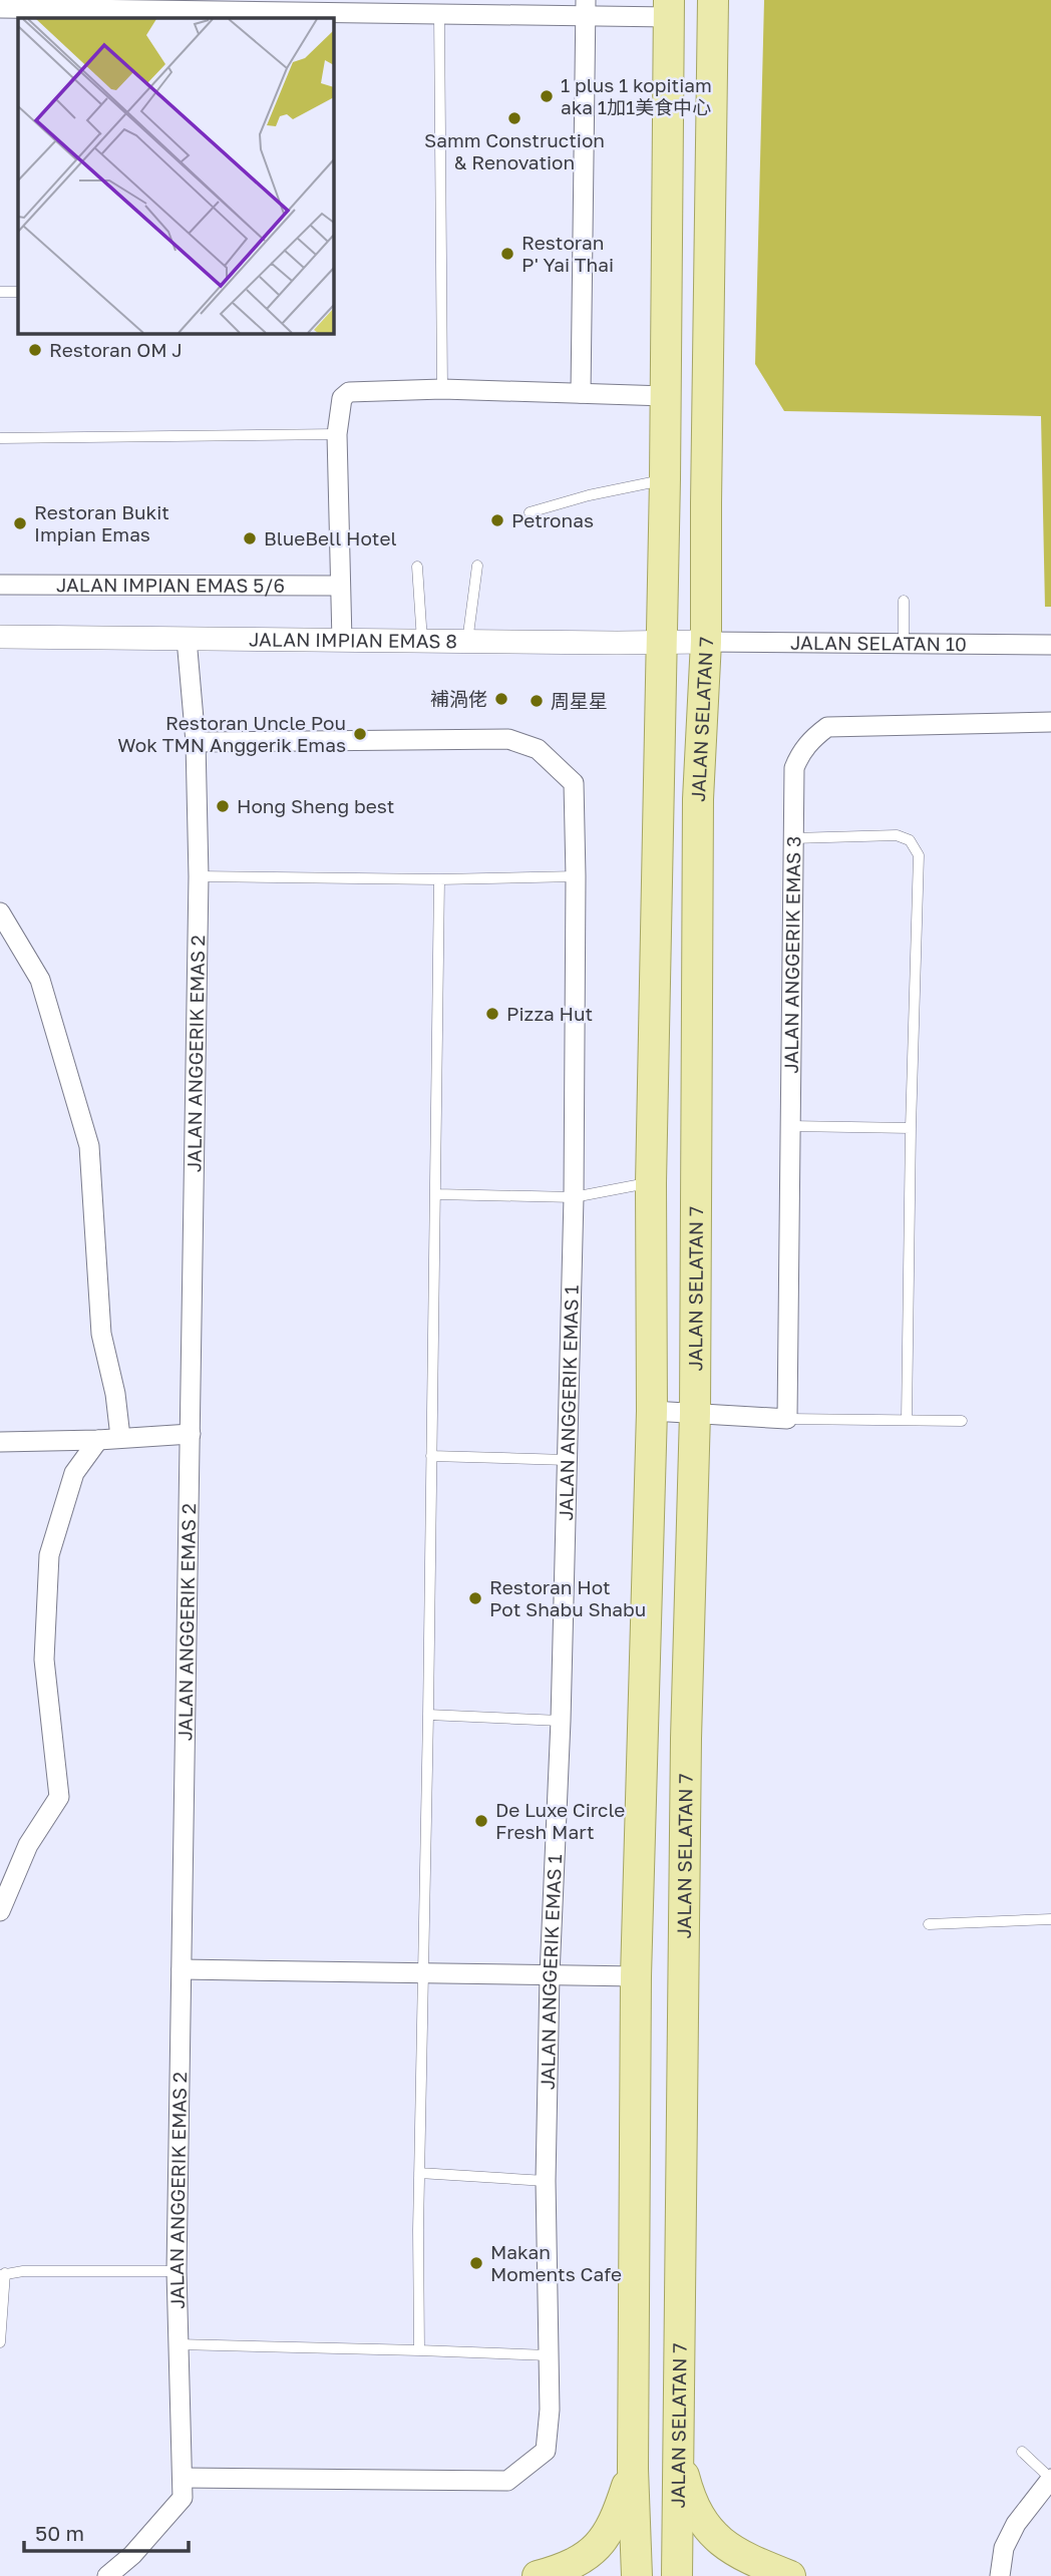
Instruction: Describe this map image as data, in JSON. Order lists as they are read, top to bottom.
{
  "streets": {
    "main road": ["JALAN SELATAN 7"],
    "street": [
      "JALAN IMPIAN EMAS 5/6",
      "JALAN IMPIAN EMAS 8",
      "JALAN SELATAN 10",
      "JALAN ANGGERIK EMAS 3",
      "JALAN ANGGERIK EMAS 2",
      "JALAN ANGGERIK EMAS 1"
    ]
  },
  "crossings": [
    ["JALAN IMPIAN EMAS 8", "JALAN SELATAN 10"],
    ["JALAN IMPIAN EMAS 8", "JALAN SELATAN 7"],
    ["JALAN IMPIAN EMAS 8", "JALAN ANGGERIK EMAS 2"],
    ["JALAN SELATAN 10", "JALAN SELATAN 7"],
    ["JALAN ANGGERIK EMAS 2", "JALAN ANGGERIK EMAS 1"]
  ],
  "places": [
    "1 plus 1 kopitiam aka 1加1美食中心",
    "Samm Construction & Renovation",
    "Restoran P' Yai Thai",
    "Restoran OM J",
    "Petronas",
    "Restoran Bukit Impian Emas",
    "BlueBell Hotel",
    "補渦佬",
    "周星星",
    "Restoran Uncle Pou Wok TMN Anggerik Emas",
    "Hong Sheng best",
    "Pizza Hut",
    "Restoran Hot Pot Shabu Shabu",
    "De Luxe Circle Fresh Mart",
    "Makan Moments Cafe"
  ],
  "scale_bar": "50 m"
}
